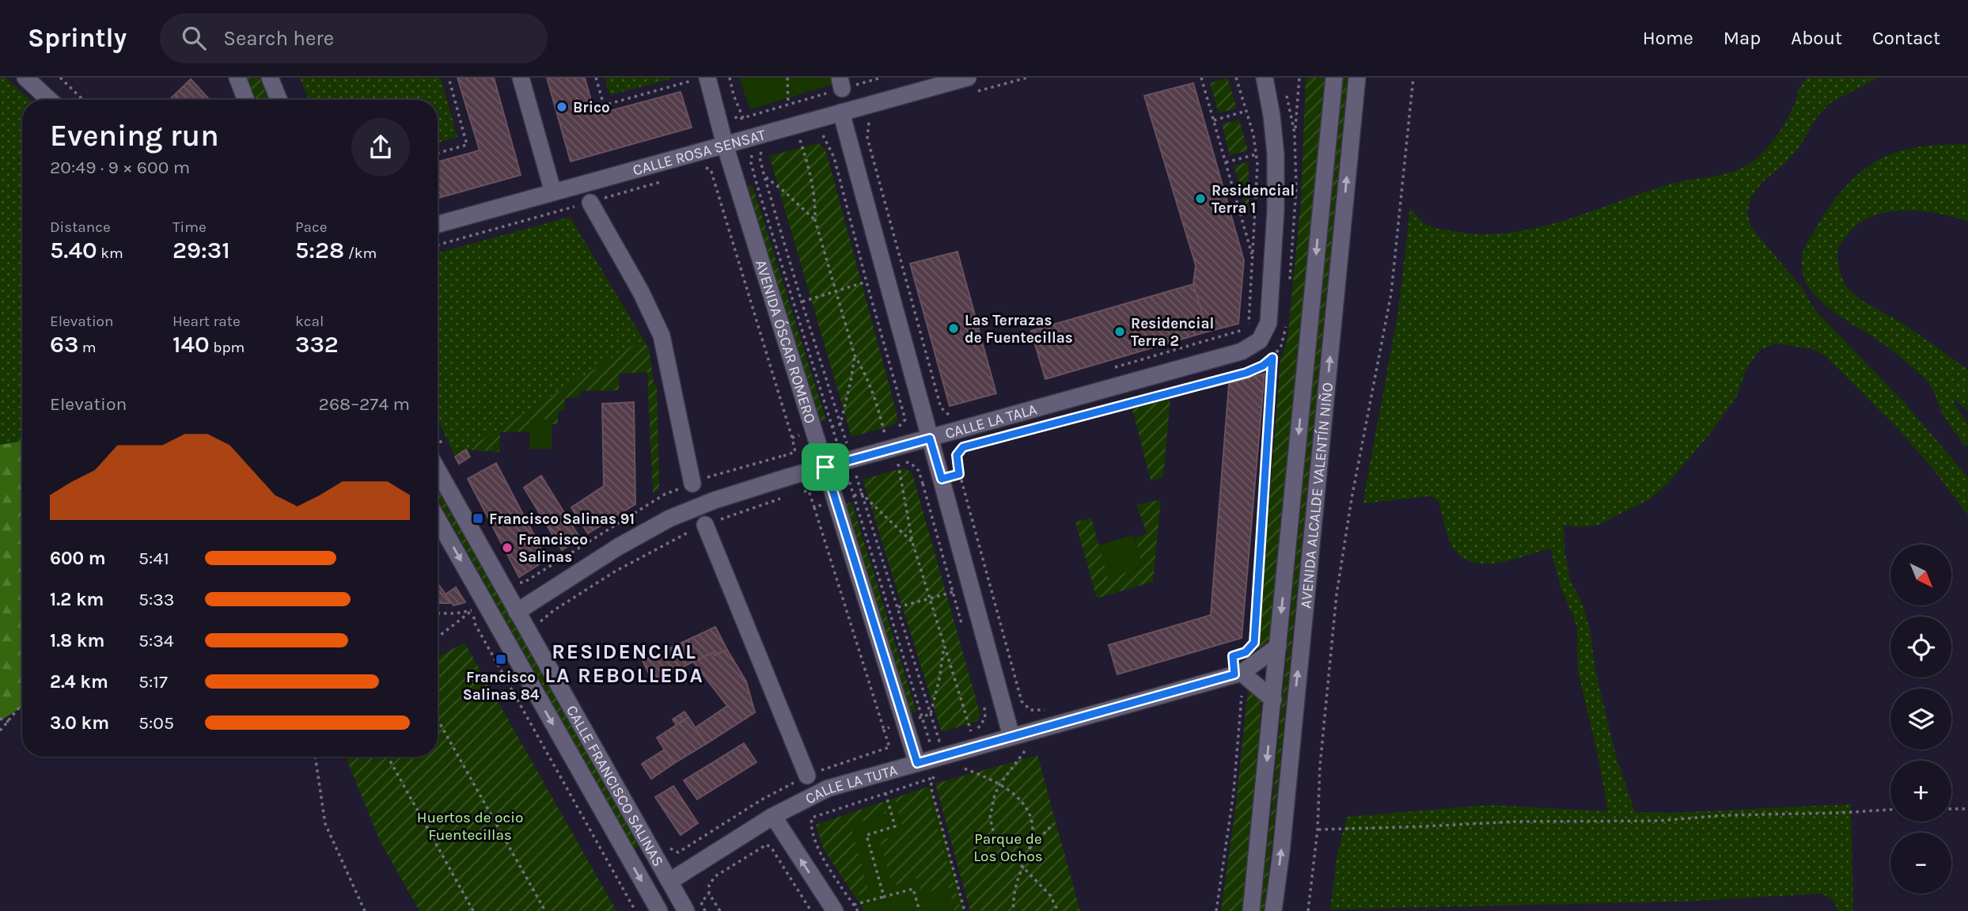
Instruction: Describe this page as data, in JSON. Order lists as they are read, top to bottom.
{
  "streets": {
    "street": [
      "CALLE ROSA SENSAT",
      "AVENIDA ÓSCAR ROMERO",
      "CALLE LA TALA",
      "AVENIDA ALCALDE VALENTÍN NIÑO",
      "CALLE LA TUTA",
      "CALLE FRANCISCO SALINAS"
    ]
  },
  "crossings": [
    ["CALLE ROSA SENSAT", "AVENIDA ÓSCAR ROMERO"],
    ["AVENIDA ÓSCAR ROMERO", "CALLE LA TALA"],
    ["AVENIDA ÓSCAR ROMERO", "CALLE LA TUTA"],
    ["CALLE LA TALA", "CALLE FRANCISCO SALINAS"],
    ["AVENIDA ALCALDE VALENTÍN NIÑO", "CALLE LA TUTA"],
    ["CALLE LA TUTA", "CALLE FRANCISCO SALINAS"]
  ],
  "districts": ["RESIDENCIAL LA REBOLLEDA"],
  "parks": ["Huertos de ocio Fuentecillas", "Parque de Los Ochos"],
  "places": {
    "other": [
      "Brico",
      "Residencial Terra 1",
      "Las Terrazas de Fuentecillas",
      "Residencial Terra 2",
      "Francisco Salinas"
    ],
    "transit": ["Francisco Salinas 91", "Francisco Salinas 84"]
  },
  "north": "bottom right",
  "page": {
    "header": "Sprintly",
    "search": "Search here",
    "nav": [
      "Home",
      "Map",
      "About",
      "Contact"
    ],
    "heading": ["Evening run", "20:49 · 9 × 600 m"],
    "stats": [
      ["Distance", "5.40 km"],
      ["Time", "29:31"],
      ["Pace", "5:28 /km"],
      ["Elevation", "63 m"],
      ["Heart rate", "140 bpm"],
      ["kcal", "332"]
    ],
    "chart": ["Elevation", "268–274 m"],
    "list": [
      {
        "name": "600 m",
        "note": "5:41"
      },
      {
        "name": "1.2 km",
        "note": "5:33"
      },
      {
        "name": "1.8 km",
        "note": "5:34"
      },
      {
        "name": "2.4 km",
        "note": "5:17"
      },
      {
        "name": "3.0 km",
        "note": "5:05"
      }
    ],
    "map_buttons": ["+", "−"]
  }
}
